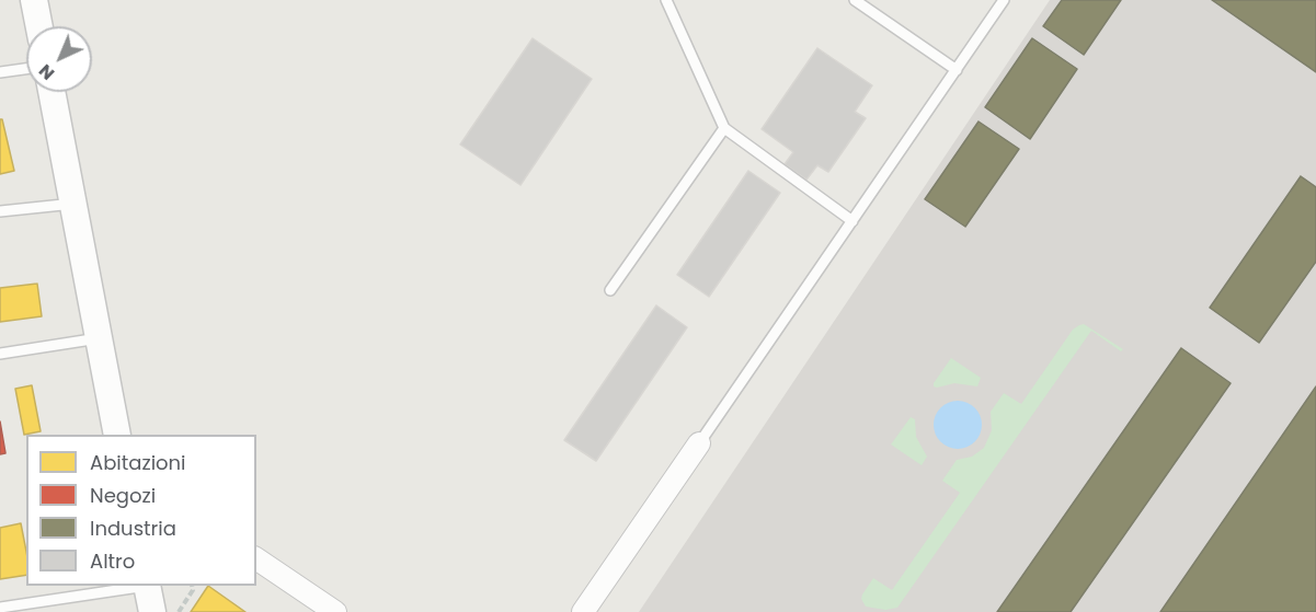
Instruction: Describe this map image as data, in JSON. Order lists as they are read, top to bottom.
{
  "legend": [
    "Abitazioni",
    "Negozi",
    "Industria",
    "Altro"
  ],
  "north": "bottom left"
}
